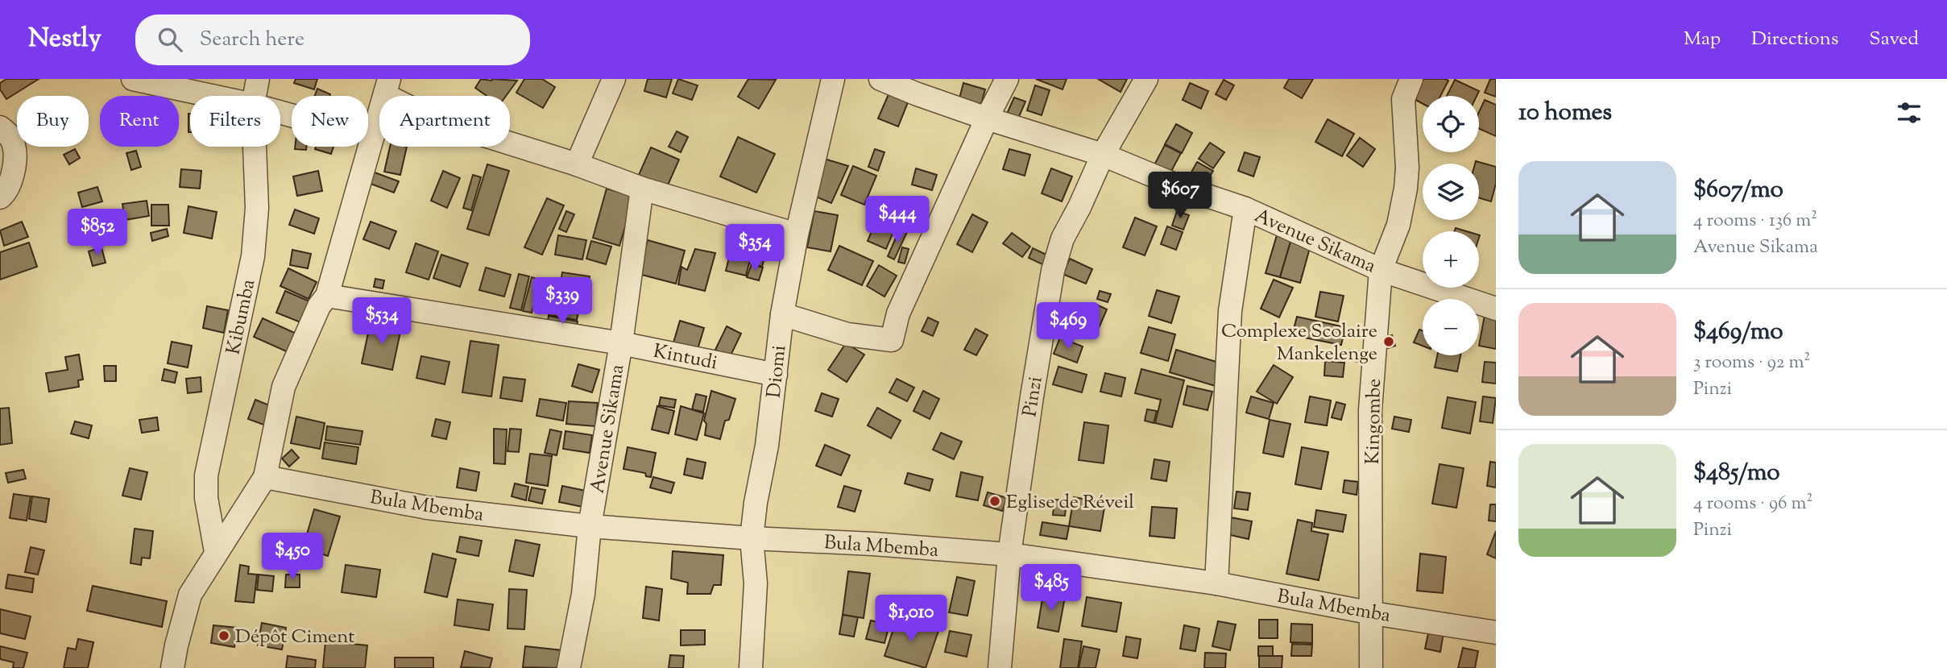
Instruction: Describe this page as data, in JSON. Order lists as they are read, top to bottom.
{
  "streets": {
    "street": [
      "Avenue Sikama",
      "Kibumba",
      "Kintudi",
      "Diomi",
      "Pinzi",
      "Kingombe",
      "Bula Mbemba"
    ]
  },
  "crossings": [
    ["Avenue Sikama", "Kintudi"],
    ["Avenue Sikama", "Pinzi"],
    ["Avenue Sikama", "Kingombe"],
    ["Avenue Sikama", "Bula Mbemba"],
    ["Kintudi", "Diomi"],
    ["Diomi", "Bula Mbemba"],
    ["Pinzi", "Bula Mbemba"],
    ["Kingombe", "Bula Mbemba"]
  ],
  "places": ["Complexe Scolaire Mankelenge", "Eglise de Réveil", "Dépôt Ciment"],
  "page": {
    "header": "Nestly",
    "search": "Search here",
    "nav": ["Map", "Directions", "Saved"],
    "heading": "10 homes",
    "map_buttons": ["+", "−"],
    "chip": [
      "Buy",
      "Rent",
      "Filters",
      "New",
      "Apartment"
    ],
    "list": [
      {
        "name": "$607/mo",
        "note": "4 rooms · 136 m² · Avenue Sikama"
      },
      {
        "name": "$469/mo",
        "note": "3 rooms · 92 m² · Pinzi"
      },
      {
        "name": "$485/mo",
        "note": "4 rooms · 96 m² · Pinzi"
      }
    ],
    "price": [
      "$607",
      "$444",
      "$852",
      "$354",
      "$339",
      "$534",
      "$469",
      "$450",
      "$485",
      "$1,010"
    ]
  }
}
